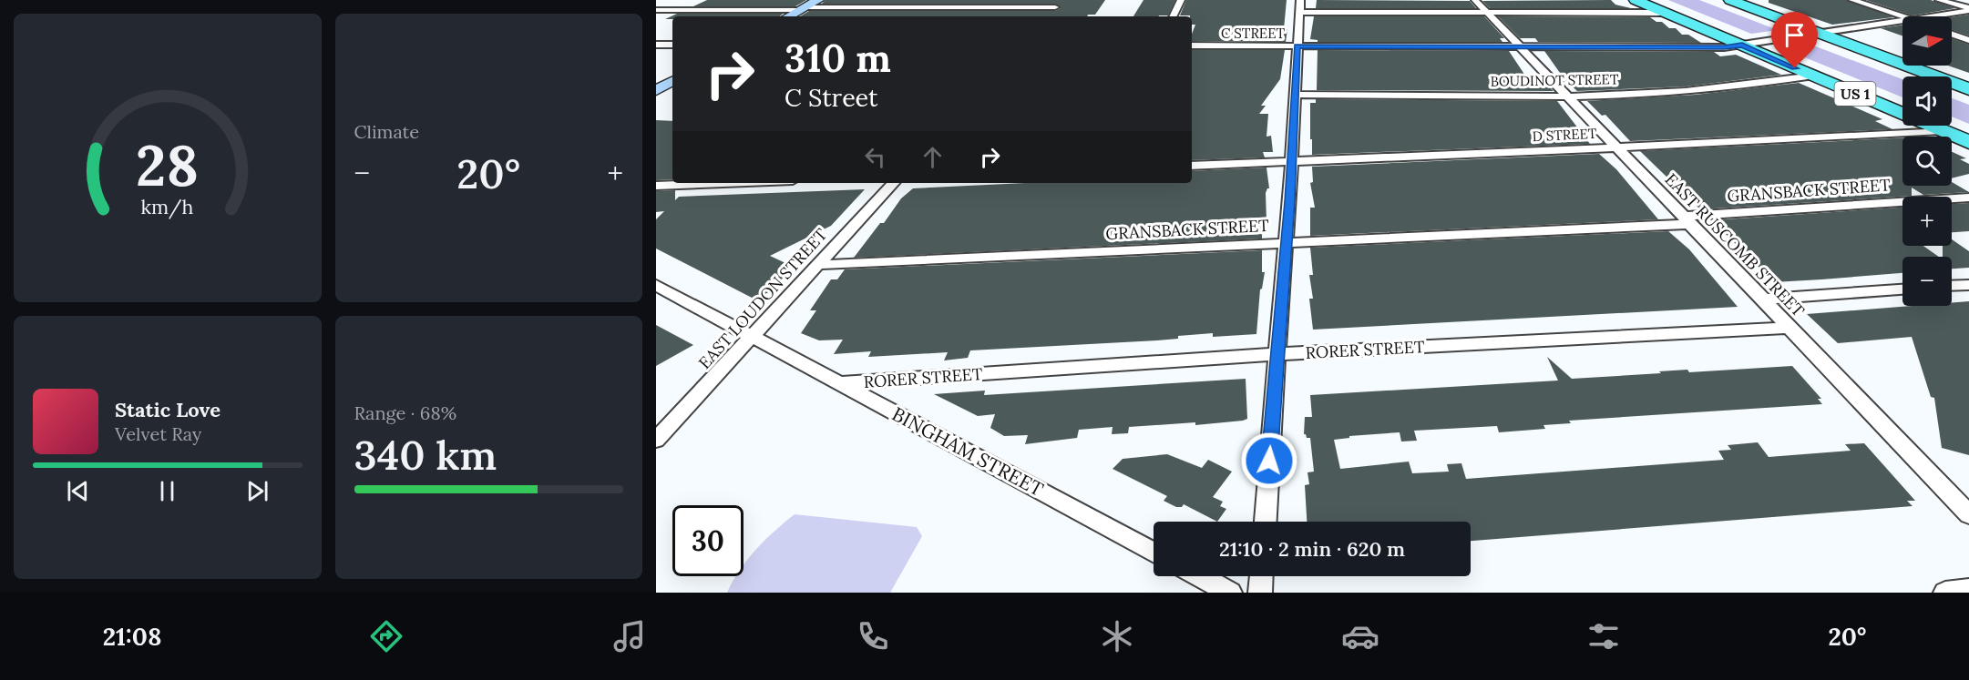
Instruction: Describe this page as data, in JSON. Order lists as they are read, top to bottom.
{
  "streets": {
    "highway": ["US 1"],
    "street": [
      "C STREET",
      "BOUDINOT STREET",
      "D STREET",
      "GRANSBACK STREET",
      "EAST RUSCOMB STREET",
      "EAST LOUDON STREET",
      "RORER STREET",
      "BINGHAM STREET"
    ]
  },
  "crossings": [
    ["C STREET", "US 1"],
    ["C STREET", "EAST RUSCOMB STREET"],
    ["BOUDINOT STREET", "US 1"],
    ["BOUDINOT STREET", "EAST RUSCOMB STREET"],
    ["D STREET", "EAST RUSCOMB STREET"],
    ["GRANSBACK STREET", "EAST RUSCOMB STREET"],
    ["GRANSBACK STREET", "EAST LOUDON STREET"],
    ["EAST RUSCOMB STREET", "RORER STREET"],
    ["EAST LOUDON STREET", "BINGHAM STREET"],
    ["RORER STREET", "BINGHAM STREET"]
  ],
  "north": "right",
  "page": {
    "tile": [
      "Climate",
      ["Range · 68%", "340 km"]
    ],
    "map_buttons": ["+", "−"],
    "turn": ["310 m", "C Street"],
    "heat": ["−", "20°", "+"],
    "song": ["Static Love", "Velvet Ray"],
    "limit": "30",
    "trip": "21:10 · 2 min · 620 m",
    "tabs": ["21:08", "20°"],
    "gauge": ["28", "km/h"]
  }
}
